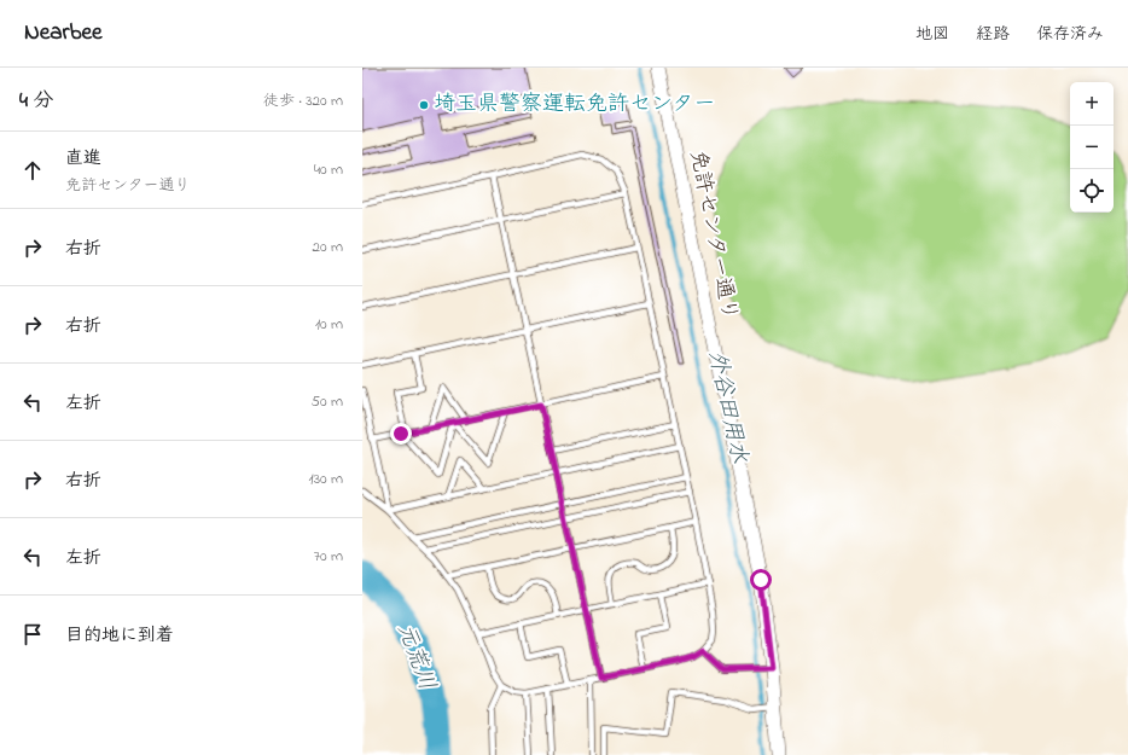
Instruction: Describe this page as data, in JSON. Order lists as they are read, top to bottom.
{
  "streets": {
    "street": ["免許センター通り"]
  },
  "water": ["外谷田用水", "元荒川"],
  "places": ["埼玉県警察運転免許センター"],
  "page": {
    "header": "Nearbee",
    "nav": ["地図", "経路", "保存済み"],
    "heading": ["4 分", "徒歩 · 320 m"],
    "map_buttons": ["+", "−"],
    "list": [
      ["直進", "免許センター通り", "40 m"],
      ["右折", "20 m"],
      ["右折", "10 m"],
      ["左折", "50 m"],
      ["右折", "130 m"],
      ["左折", "70 m"],
      "目的地に到着"
    ]
  }
}
